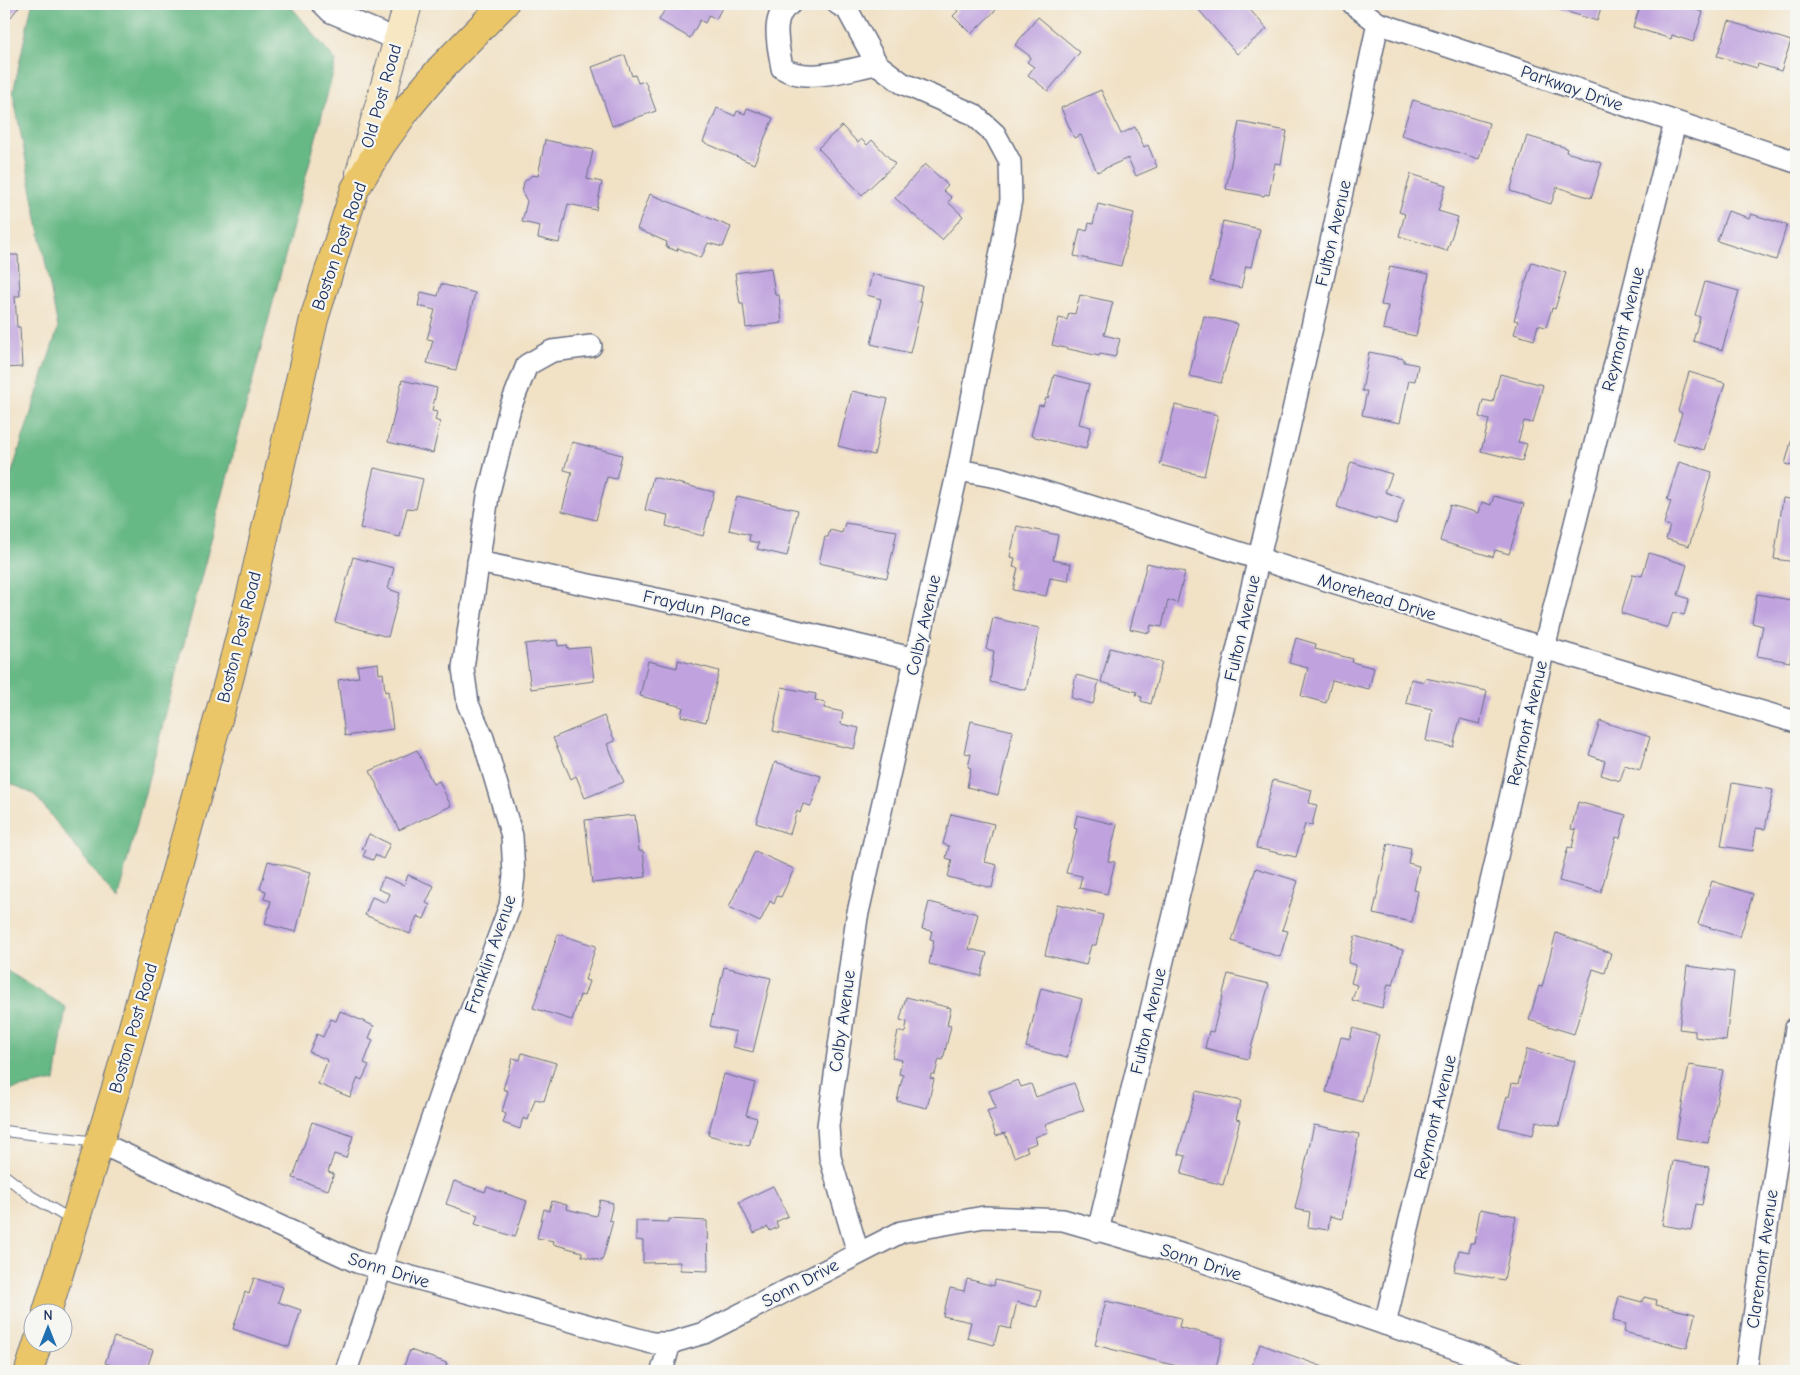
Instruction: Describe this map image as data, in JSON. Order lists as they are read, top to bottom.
{
  "streets": {
    "main road": ["Boston Post Road"],
    "street": [
      "Parkway Drive",
      "Old Post Road",
      "Fulton Avenue",
      "Reymont Avenue",
      "Morehead Drive",
      "Fraydun Place",
      "Colby Avenue",
      "Franklin Avenue",
      "Claremont Avenue",
      "Sonn Drive"
    ]
  },
  "crossings": [
    ["Parkway Drive", "Fulton Avenue"],
    ["Parkway Drive", "Reymont Avenue"],
    ["Old Post Road", "Boston Post Road"],
    ["Fulton Avenue", "Morehead Drive"],
    ["Fulton Avenue", "Sonn Drive"],
    ["Boston Post Road", "Sonn Drive"],
    ["Reymont Avenue", "Morehead Drive"],
    ["Reymont Avenue", "Sonn Drive"],
    ["Morehead Drive", "Colby Avenue"],
    ["Fraydun Place", "Colby Avenue"],
    ["Fraydun Place", "Franklin Avenue"],
    ["Colby Avenue", "Sonn Drive"],
    ["Franklin Avenue", "Sonn Drive"]
  ],
  "north": "top"
}
